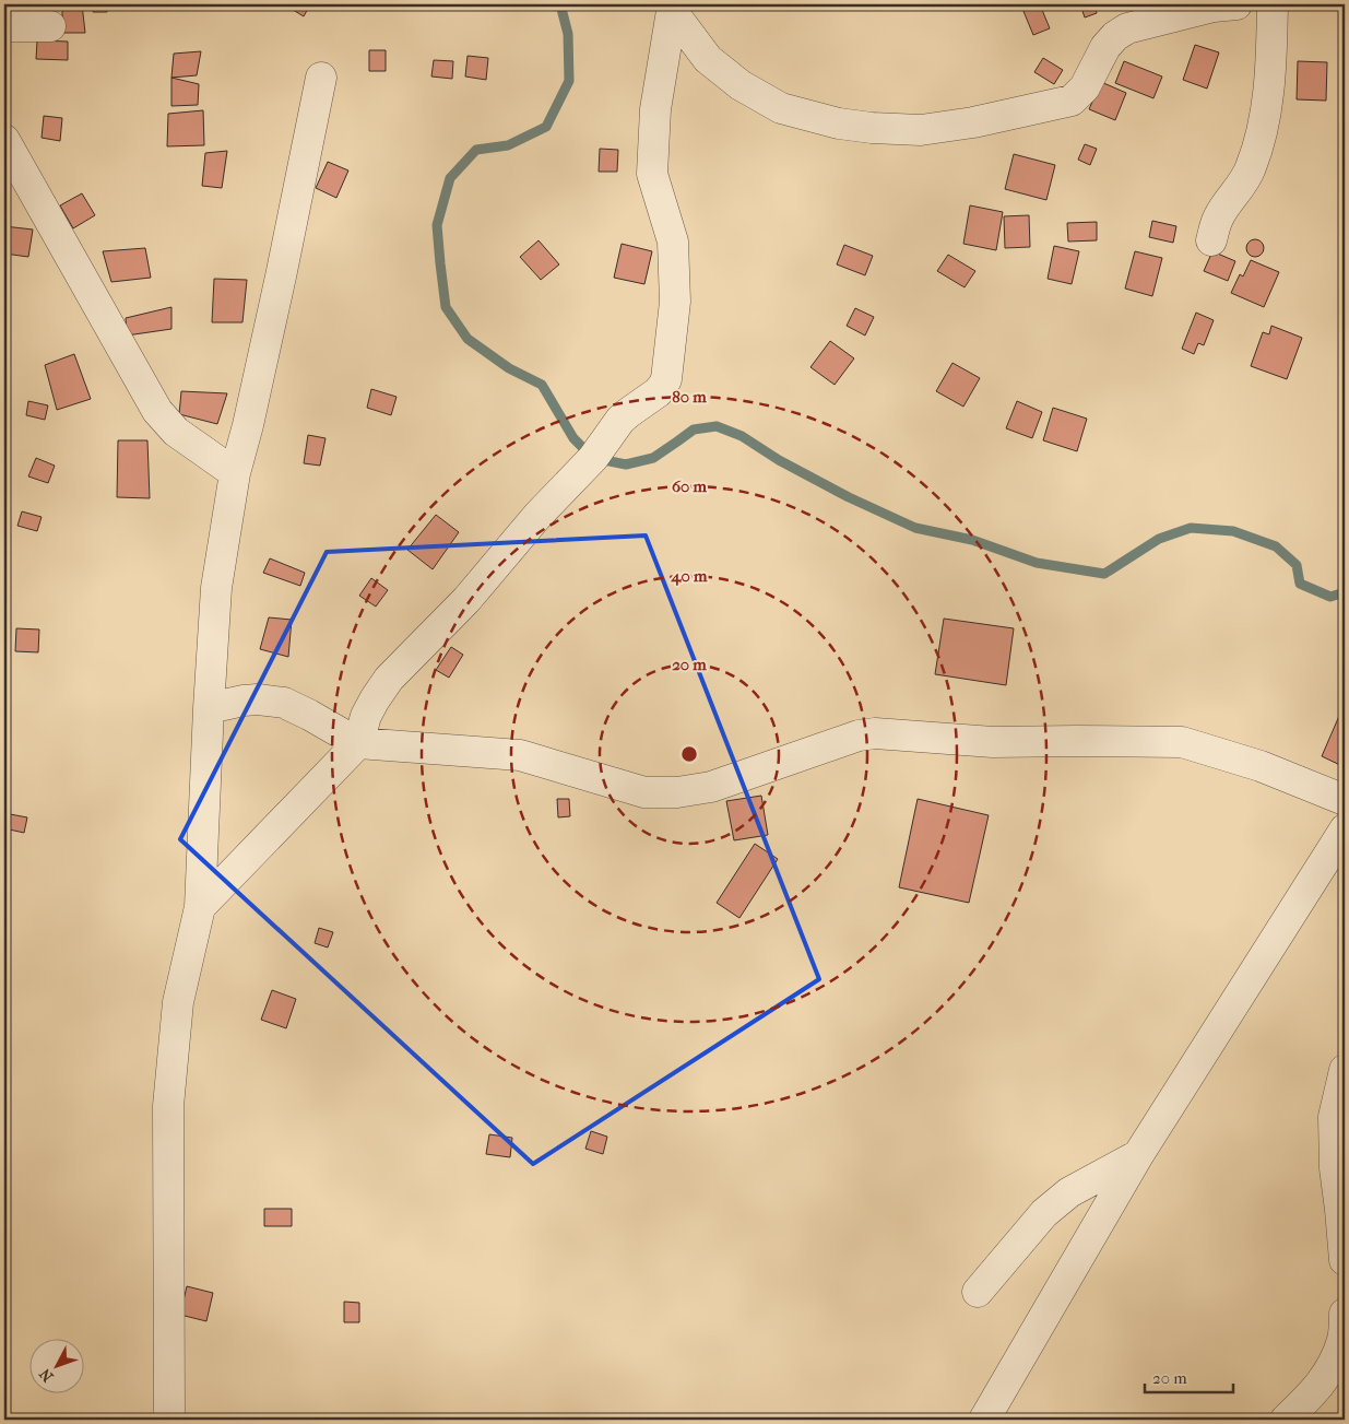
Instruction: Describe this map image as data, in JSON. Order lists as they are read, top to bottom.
{
  "scale_bar": "20 m",
  "north": "bottom left",
  "rings": [
    "80 m",
    "60 m",
    "40 m",
    "20 m"
  ]
}
